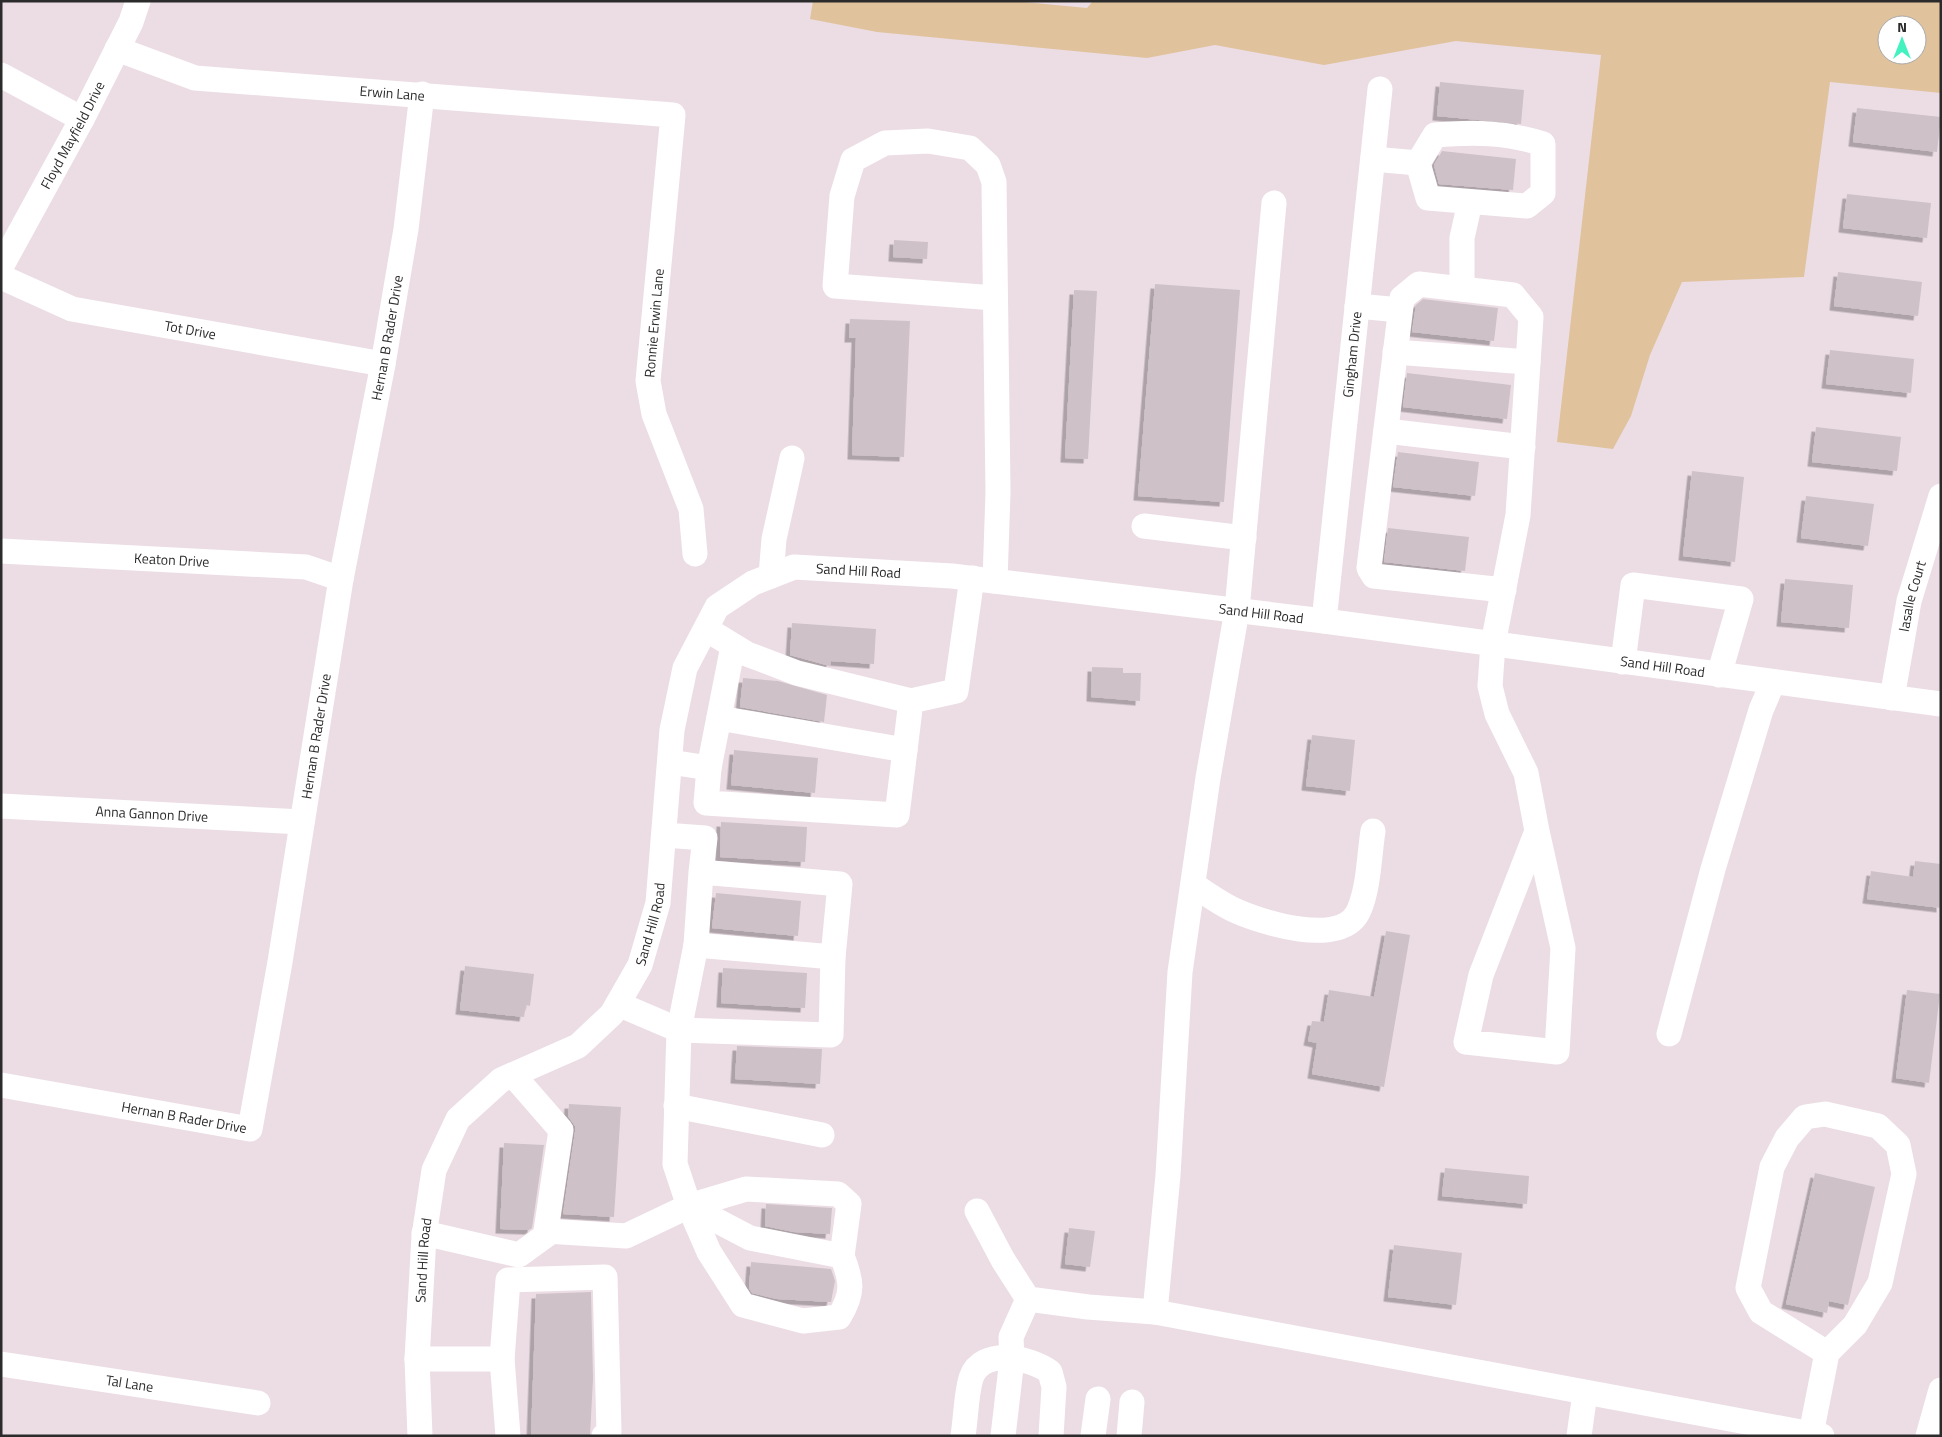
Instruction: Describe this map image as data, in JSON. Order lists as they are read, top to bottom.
{
  "streets": {
    "street": [
      "Erwin Lane",
      "Floyd Mayfield Drive",
      "Ronnie Erwin Lane",
      "Tot Drive",
      "Hernan B Rader Drive",
      "Gingham Drive",
      "Keaton Drive",
      "Sand Hill Road",
      "lasalle Court",
      "Anna Gannon Drive",
      "Tal Lane"
    ]
  },
  "crossings": [
    ["Erwin Lane", "Floyd Mayfield Drive"],
    ["Erwin Lane", "Ronnie Erwin Lane"],
    ["Erwin Lane", "Hernan B Rader Drive"],
    ["Tot Drive", "Hernan B Rader Drive"],
    ["Hernan B Rader Drive", "Keaton Drive"],
    ["Hernan B Rader Drive", "Anna Gannon Drive"],
    ["Gingham Drive", "Sand Hill Road"],
    ["Sand Hill Road", "lasalle Court"]
  ],
  "north": "top"
}
